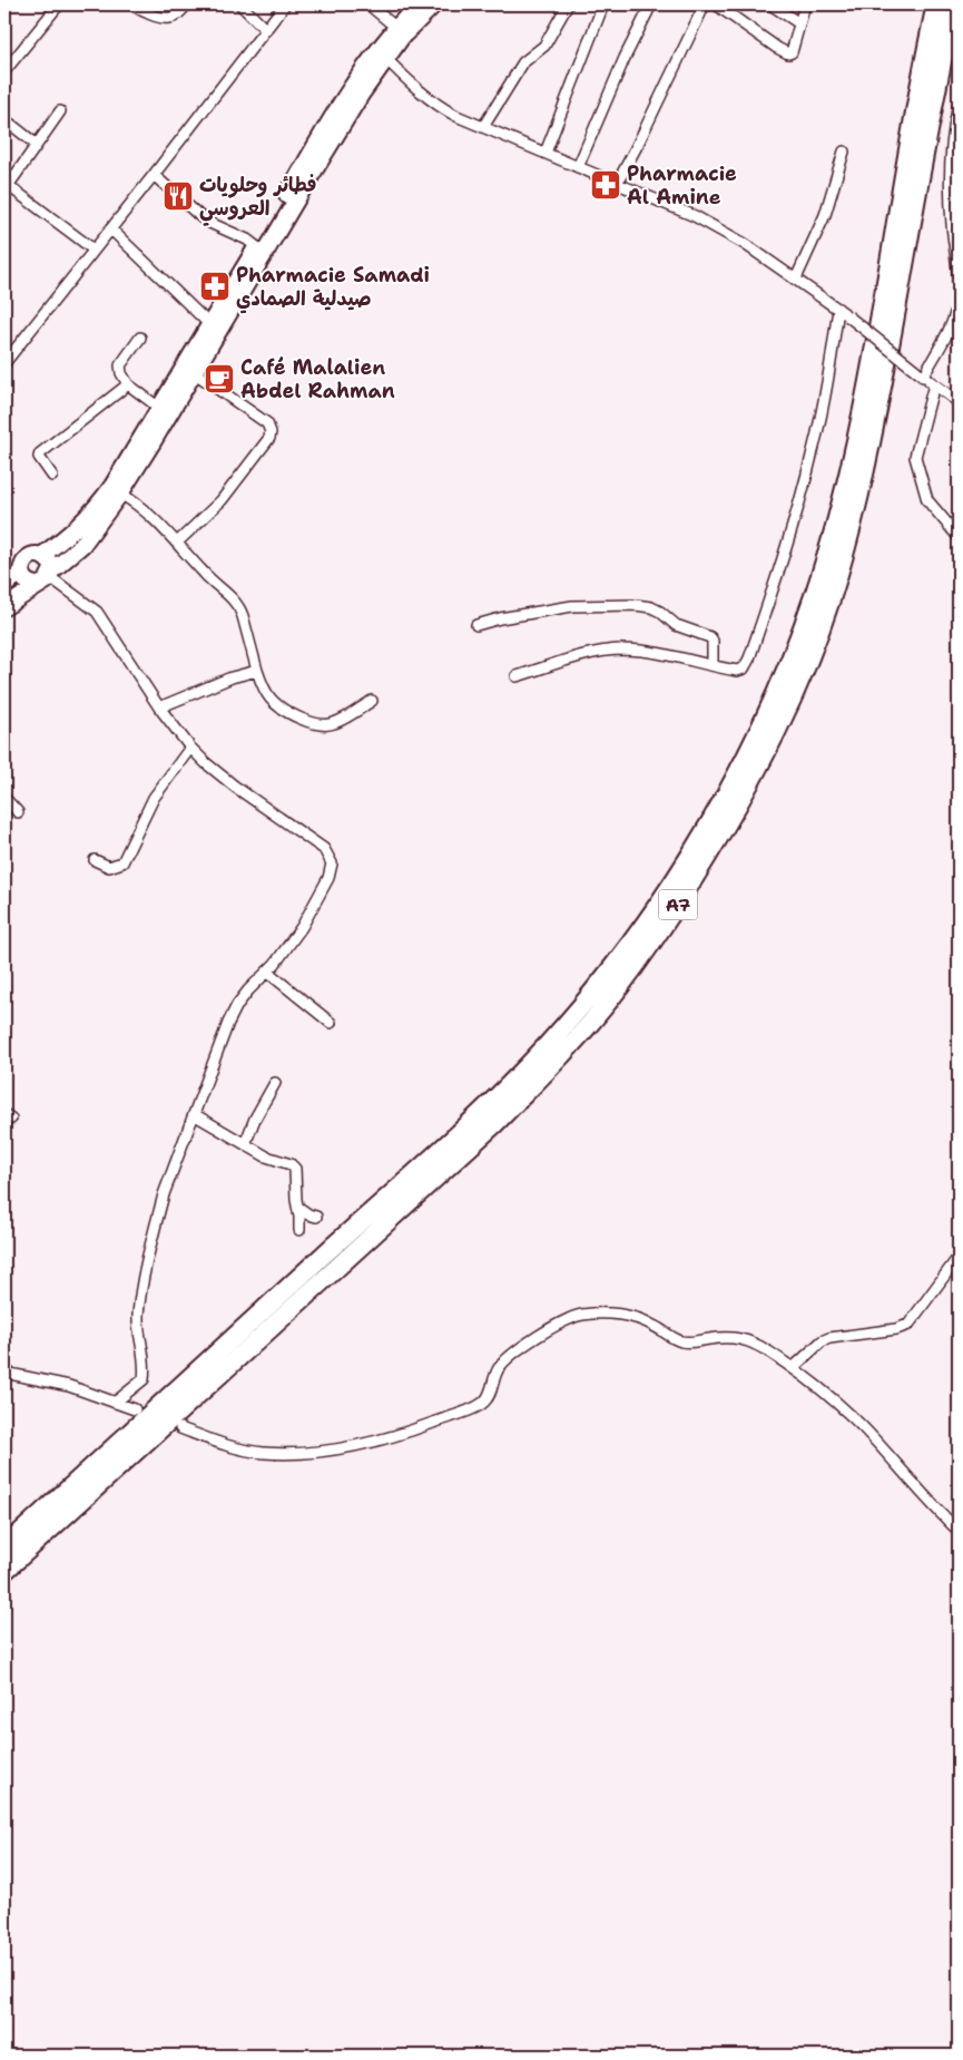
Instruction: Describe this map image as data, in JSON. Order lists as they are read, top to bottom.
{
  "streets": {
    "highway": ["A7"]
  },
  "places": {
    "pharmacy": ["Pharmacie Al Amine", "Pharmacie Samadi صيدلية الصمادي"],
    "restaurant": ["فطائر وحلويات العروسي"],
    "cafe": ["Café Malalien Abdel Rahman"]
  }
}
